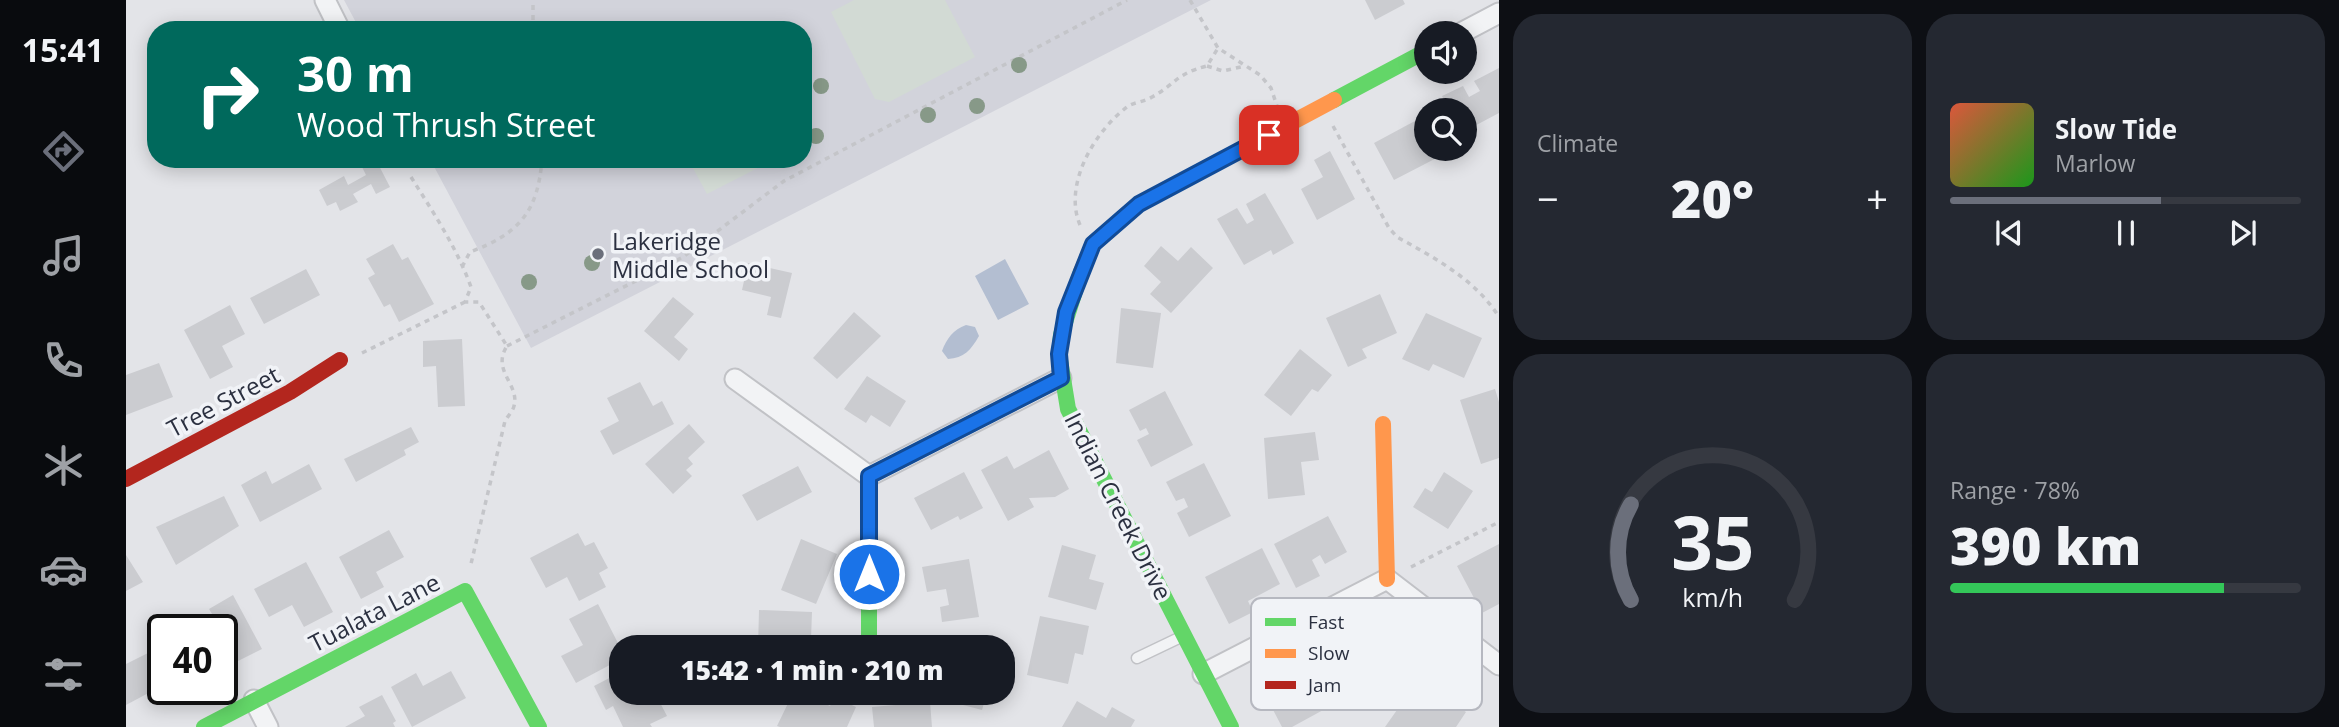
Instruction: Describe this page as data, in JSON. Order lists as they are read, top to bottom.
{
  "streets": {
    "street": ["Tree Street", "Indian Creek Drive", "Tualata Lane"]
  },
  "places": ["Lakeridge Middle School"],
  "legend": ["Fast", "Slow", "Jam"],
  "page": {
    "tabs": "15:41",
    "tile": [
      "Climate",
      ["Range · 78%", "390 km"]
    ],
    "turn": ["30 m", "Wood Thrush Street"],
    "song": ["Slow Tide", "Marlow"],
    "heat": ["−", "20°", "+"],
    "limit": "40",
    "trip": "15:42 · 1 min · 210 m",
    "gauge": ["35", "km/h"]
  }
}
